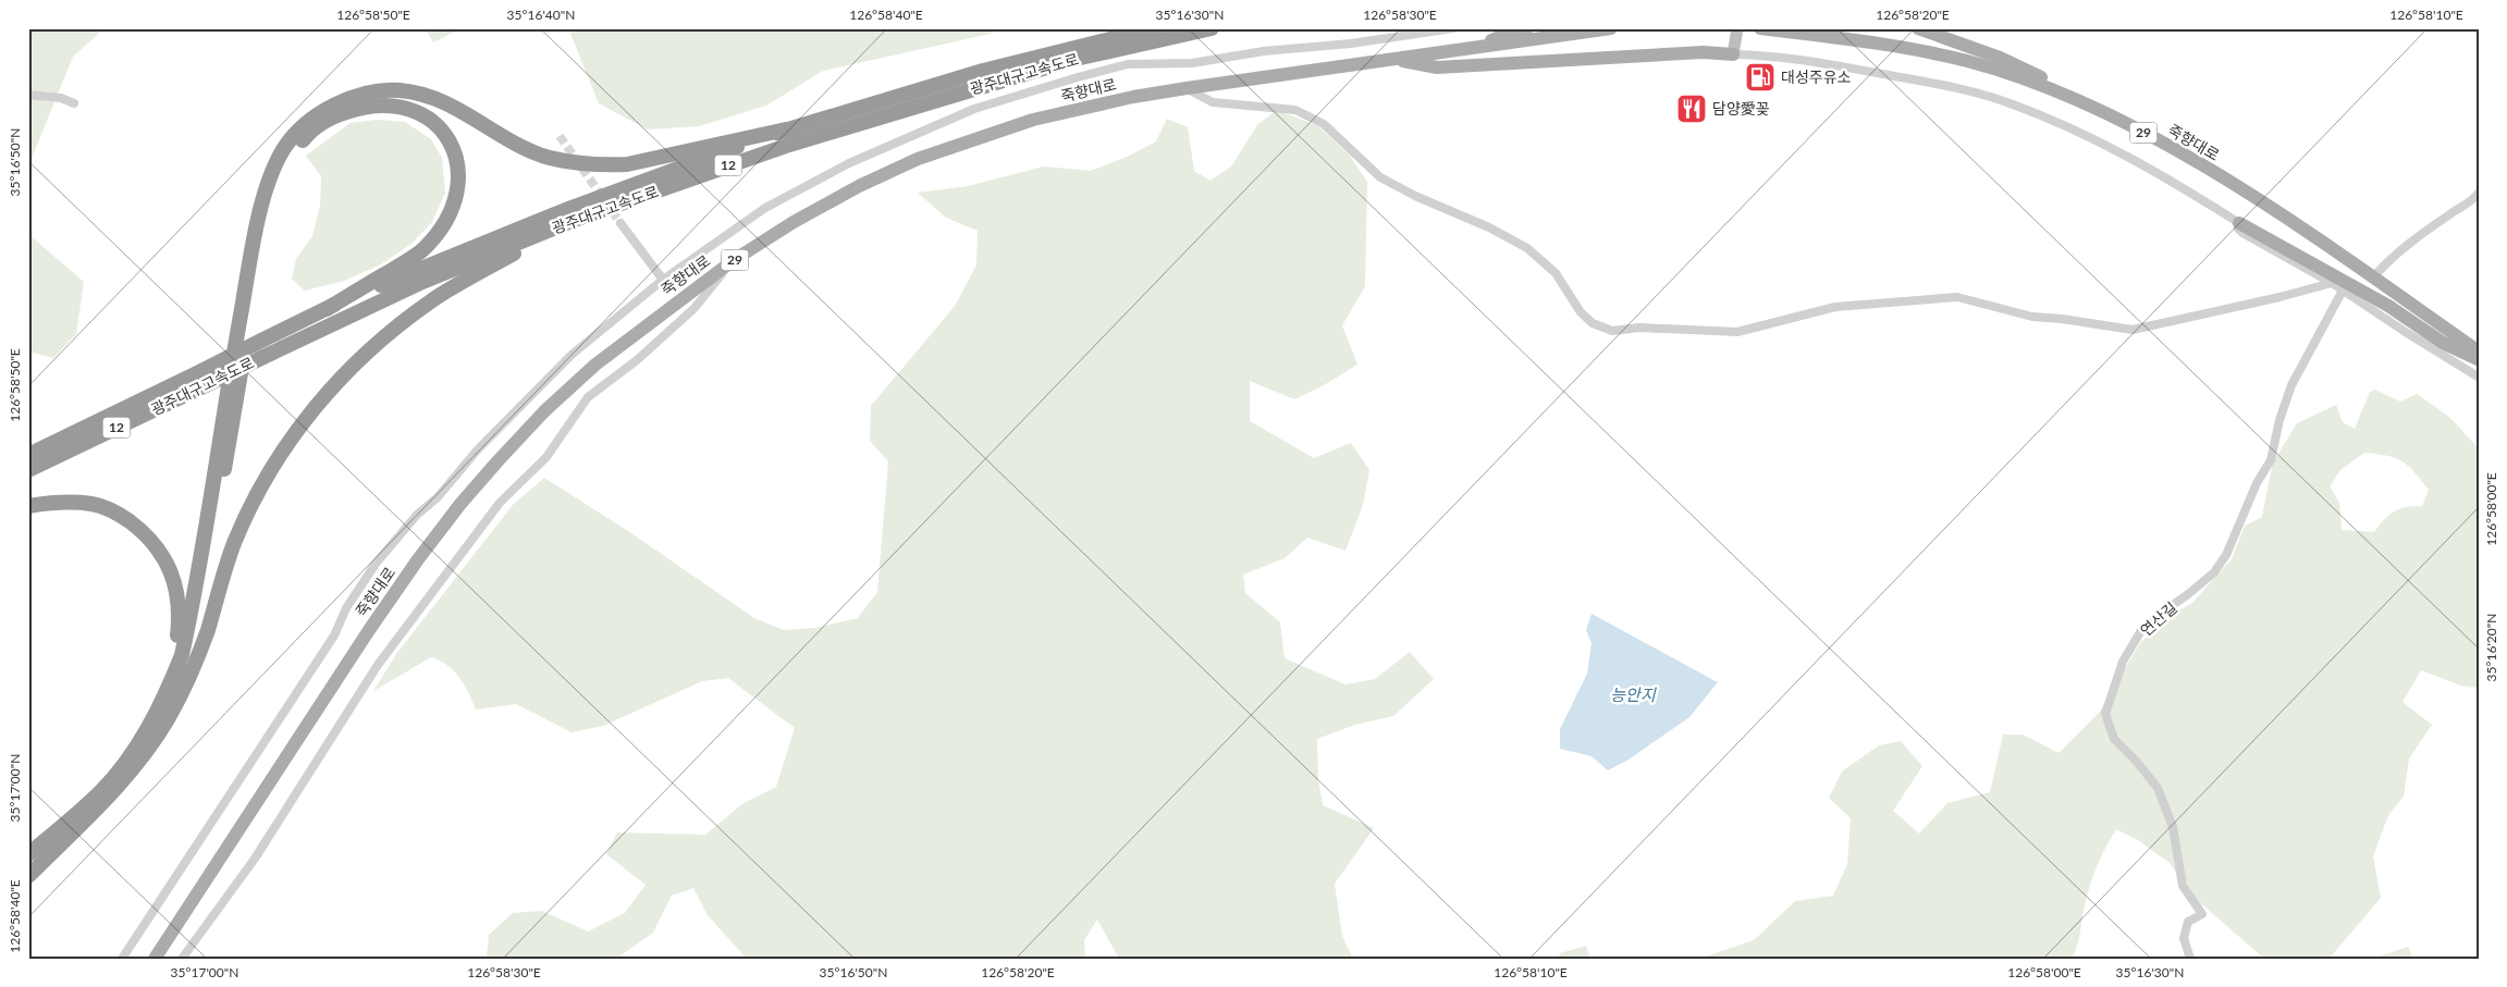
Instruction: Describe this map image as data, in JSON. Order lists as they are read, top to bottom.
{
  "streets": {
    "highway": ["광주대구고속도로", "12"],
    "main road": ["죽향대로", "29"],
    "street": ["연산길"]
  },
  "water": ["능안지"],
  "places": {
    "fuel station": ["대성주유소"],
    "restaurant": ["담양愛꽂"]
  },
  "coordinates": [
    "126°58'50\"E",
    "35°16'40\"N",
    "126°58'40\"E",
    "35°16'30\"N",
    "126°58'30\"E",
    "126°58'20\"E",
    "126°58'10\"E",
    "35°16'50\"N",
    "126°58'00\"E",
    "35°16'20\"N",
    "35°17'00\"N"
  ]
}
